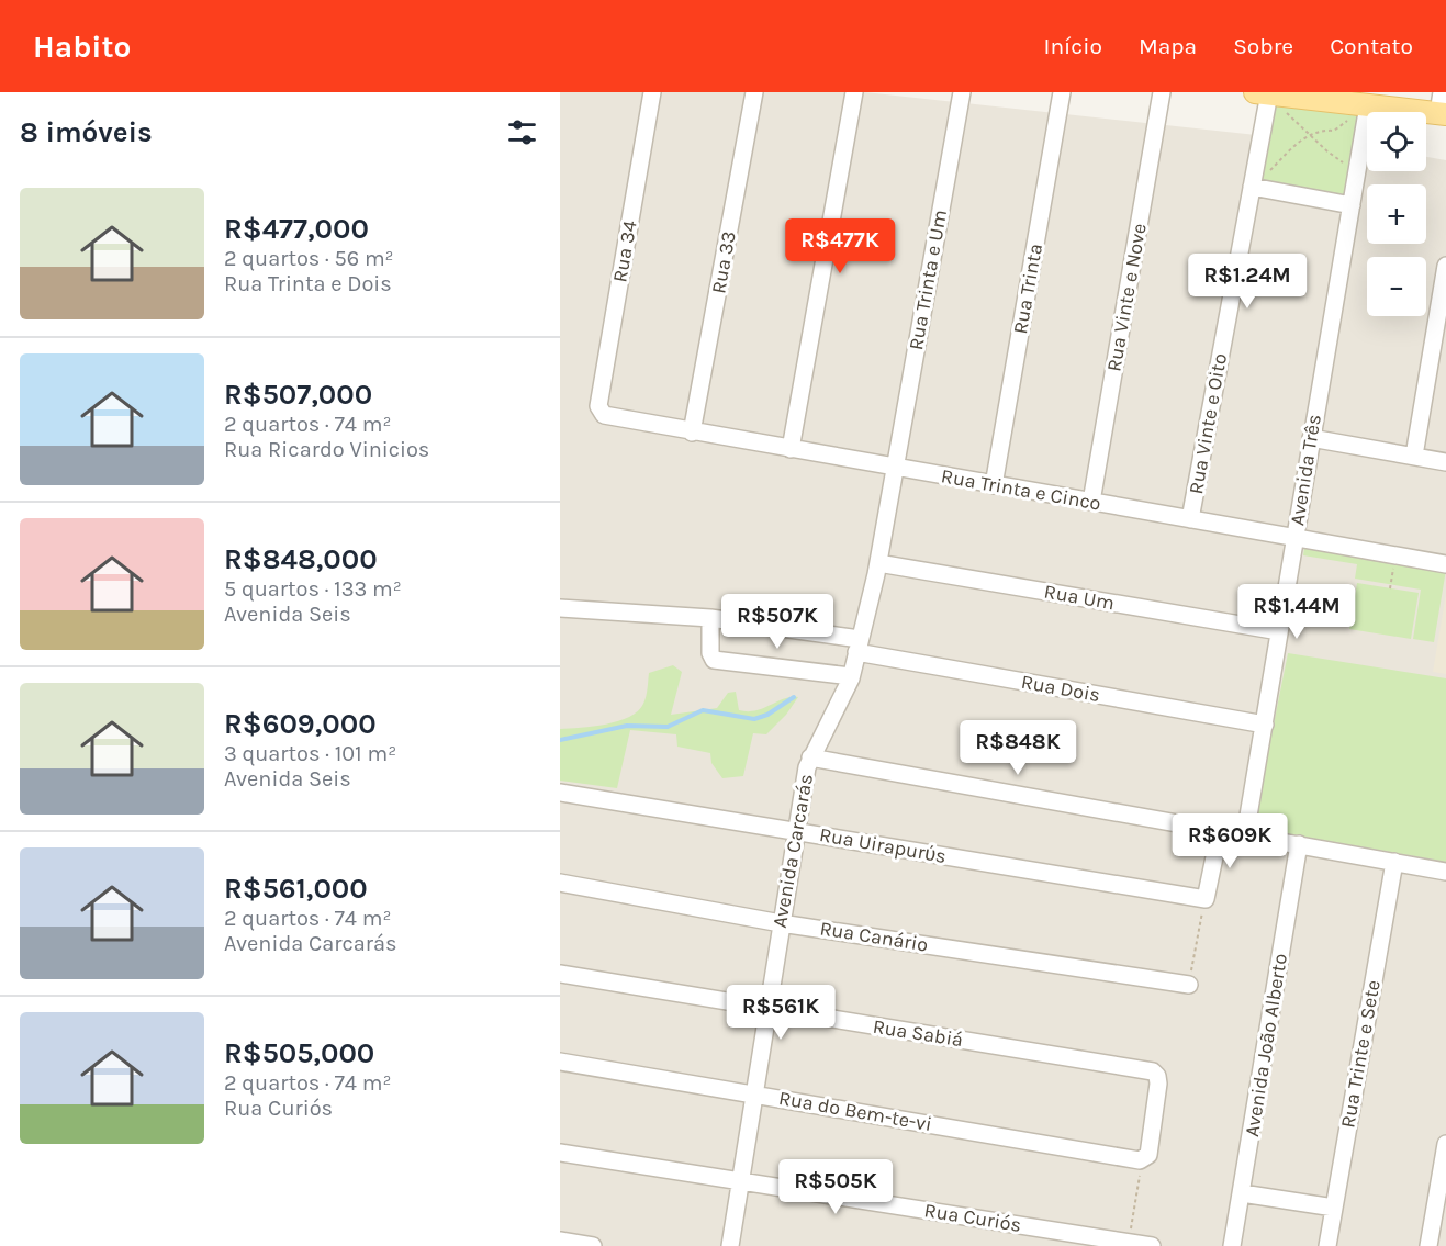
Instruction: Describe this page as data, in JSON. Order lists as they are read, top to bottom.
{
  "streets": {
    "street": [
      "Rua 34",
      "Rua 33",
      "Rua Trinta e Um",
      "Rua Trinta",
      "Rua Vinte e Nove",
      "Rua Vinte e Oito",
      "Avenida Três",
      "Rua Trinta e Cinco",
      "Rua Um",
      "Rua Dois",
      "Rua Uirapurύs",
      "Avenida Carcarás",
      "Rua Canário",
      "Rua Sabiá",
      "Avenida João Alberto",
      "Rua Trinte e Sete",
      "Rua do Bem-te-vi",
      "Rua Curiós"
    ]
  },
  "crossings": [
    ["Rua 34", "Rua Trinta e Cinco"],
    ["Rua 33", "Rua Trinta e Cinco"],
    ["Rua Trinta e Um", "Rua Trinta e Cinco"],
    ["Rua Trinta e Um", "Avenida Carcarás"],
    ["Rua Trinta", "Rua Trinta e Cinco"],
    ["Rua Vinte e Nove", "Rua Trinta e Cinco"],
    ["Rua Vinte e Oito", "Rua Trinta e Cinco"],
    ["Avenida Três", "Rua Trinta e Cinco"],
    ["Avenida Três", "Rua Um"],
    ["Avenida Três", "Rua Dois"],
    ["Rua Trinta e Cinco", "Avenida Carcarás"],
    ["Rua Um", "Avenida Carcarás"],
    ["Rua Dois", "Avenida Carcarás"],
    ["Rua Uirapurύs", "Avenida Carcarás"],
    ["Avenida Carcarás", "Rua Canário"],
    ["Avenida Carcarás", "Rua Sabiá"],
    ["Avenida Carcarás", "Rua do Bem-te-vi"],
    ["Avenida Carcarás", "Rua Curiós"],
    ["Rua Sabiá", "Rua do Bem-te-vi"]
  ],
  "page": {
    "header": "Habito",
    "nav": [
      "Início",
      "Mapa",
      "Sobre",
      "Contato"
    ],
    "heading": "8 imóveis",
    "map_buttons": ["+", "−"],
    "list": [
      {
        "name": "R$477,000",
        "note": "2 quartos · 56 m² · Rua Trinta e Dois"
      },
      {
        "name": "R$507,000",
        "note": "2 quartos · 74 m² · Rua Ricardo Vinicios"
      },
      {
        "name": "R$848,000",
        "note": "5 quartos · 133 m² · Avenida Seis"
      },
      {
        "name": "R$609,000",
        "note": "3 quartos · 101 m² · Avenida Seis"
      },
      {
        "name": "R$561,000",
        "note": "2 quartos · 74 m² · Avenida Carcarás"
      },
      {
        "name": "R$505,000",
        "note": "2 quartos · 74 m² · Rua Curiós"
      }
    ],
    "price": [
      "R$477K",
      "R$1.24M",
      "R$1.44M",
      "R$507K",
      "R$848K",
      "R$609K",
      "R$561K",
      "R$505K"
    ]
  }
}
